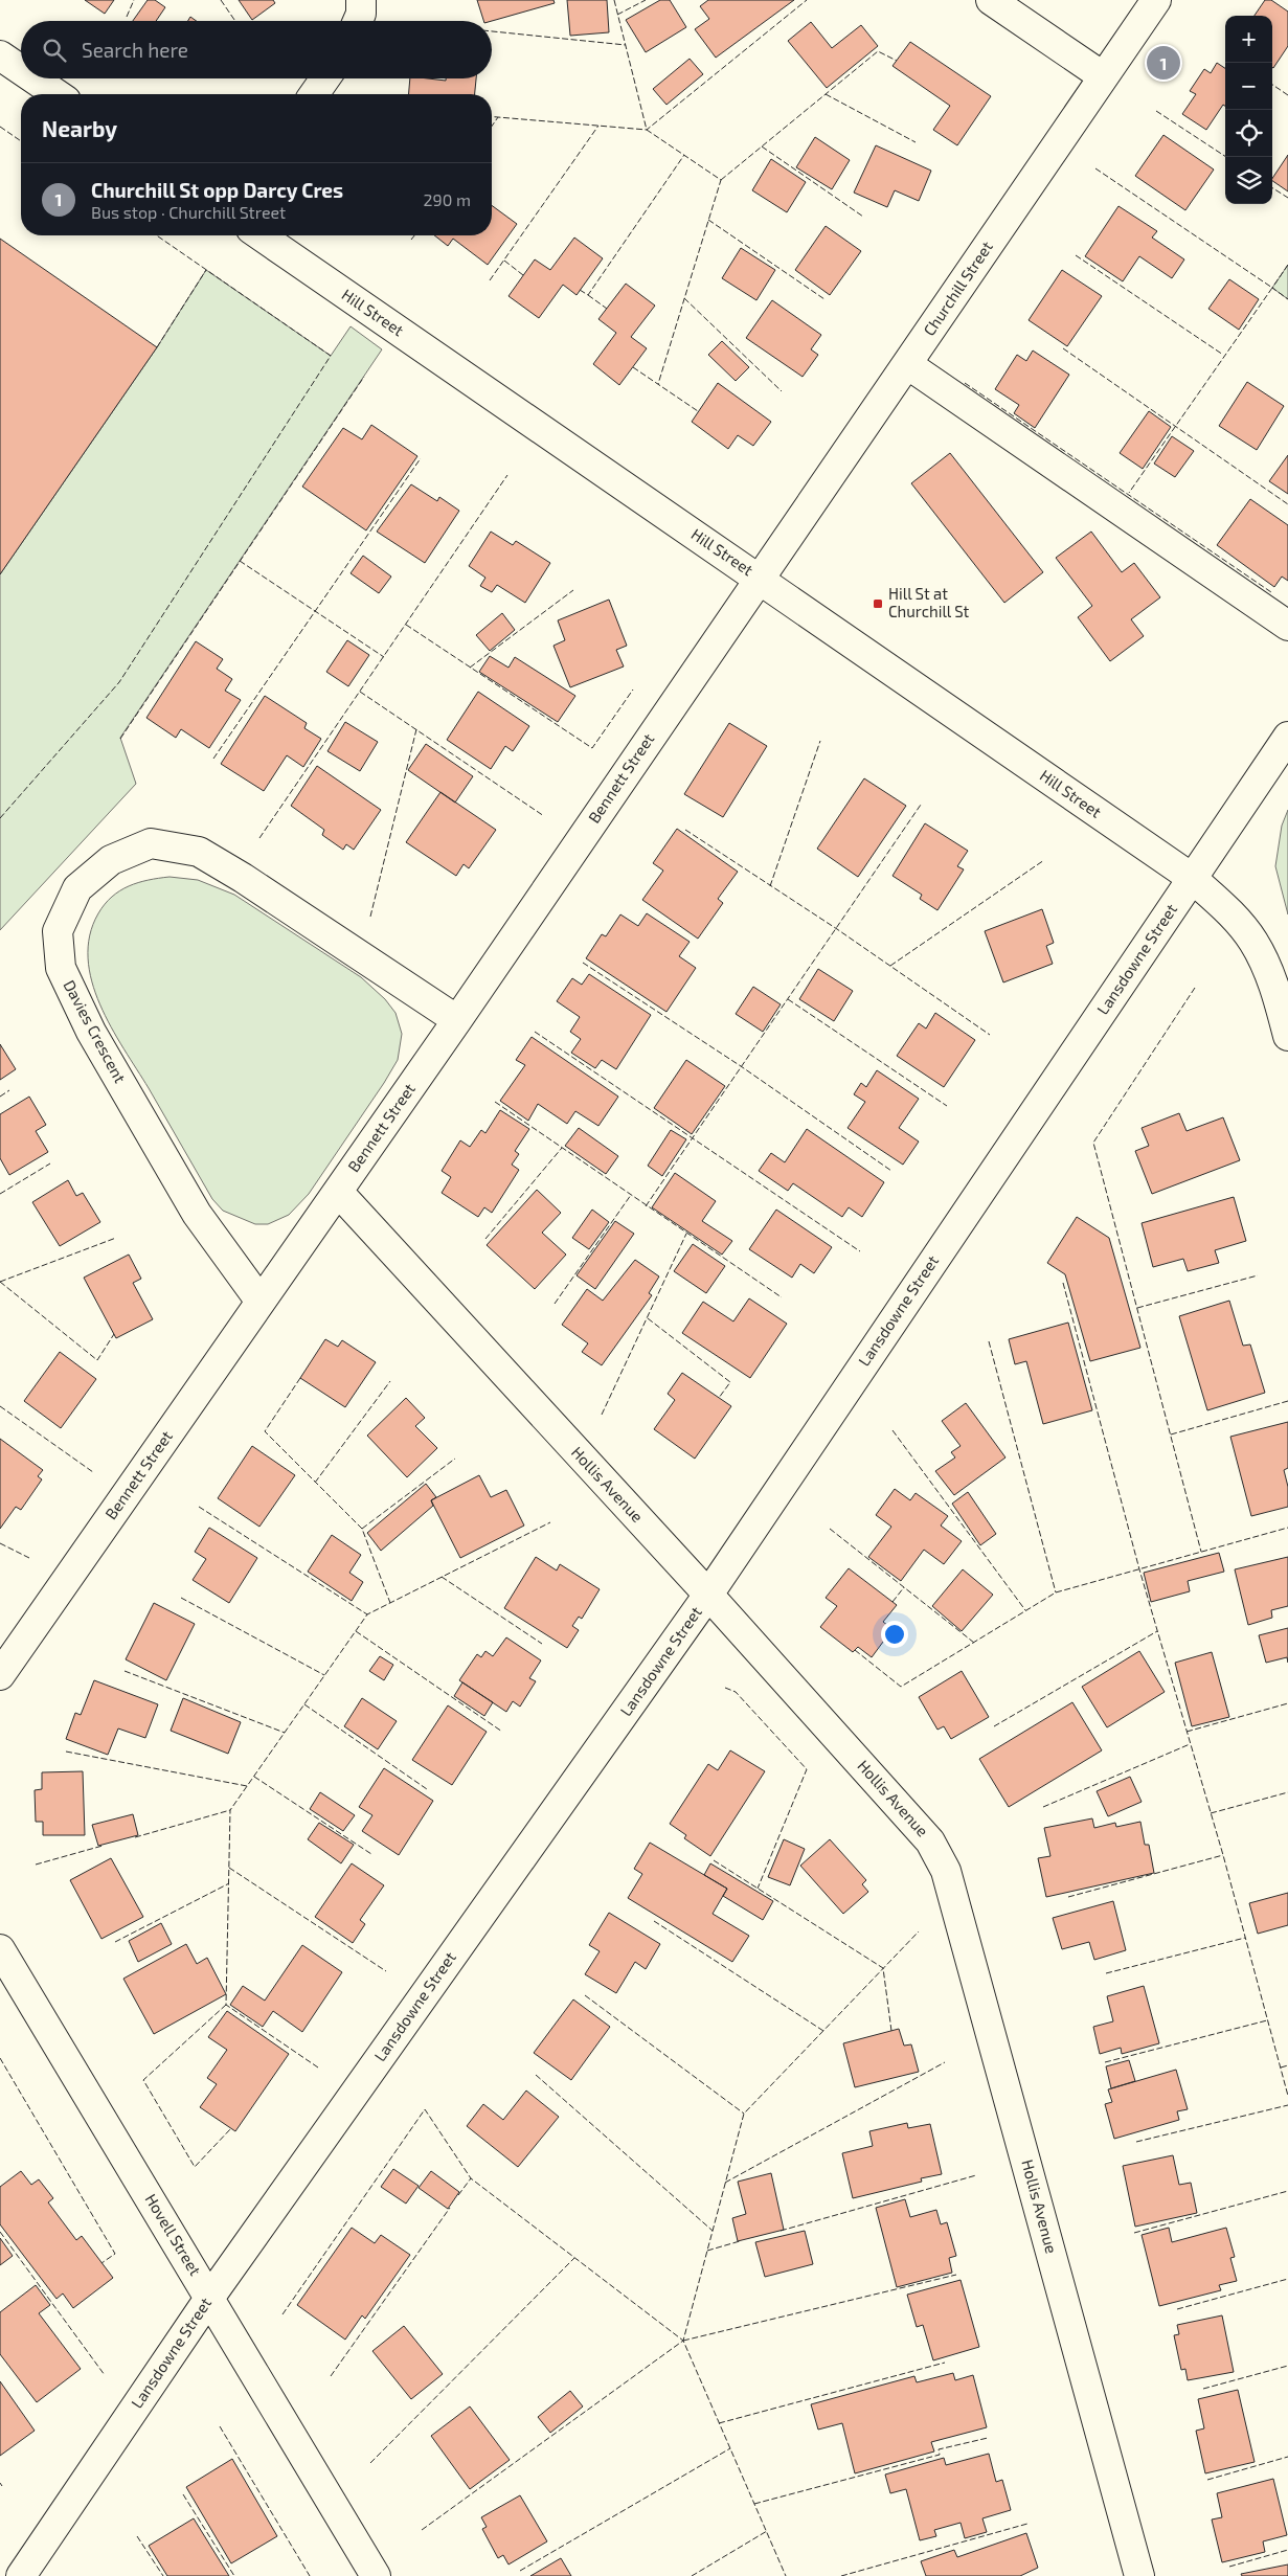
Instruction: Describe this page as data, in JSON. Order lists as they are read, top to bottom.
{
  "streets": {
    "street": [
      "Churchill Street",
      "Hill Street",
      "Bennett Street",
      "Lansdowne Street",
      "Davies Crescent",
      "Hollis Avenue",
      "Hovell Street"
    ]
  },
  "crossings": [
    ["Churchill Street", "Hill Street"],
    ["Churchill Street", "Bennett Street"],
    ["Hill Street", "Bennett Street"],
    ["Hill Street", "Lansdowne Street"],
    ["Bennett Street", "Davies Crescent"],
    ["Bennett Street", "Hollis Avenue"],
    ["Lansdowne Street", "Hollis Avenue"],
    ["Lansdowne Street", "Hovell Street"]
  ],
  "places": {
    "transit": ["Hill St at Churchill St"]
  },
  "page": {
    "map_buttons": ["+", "−"],
    "search": "Search here",
    "pins": "1",
    "heading": "Nearby",
    "list": [
      {
        "mark": "1",
        "name": "Churchill St opp Darcy Cres",
        "note": "Bus stop · Churchill Street",
        "value": "290 m"
      }
    ]
  }
}
